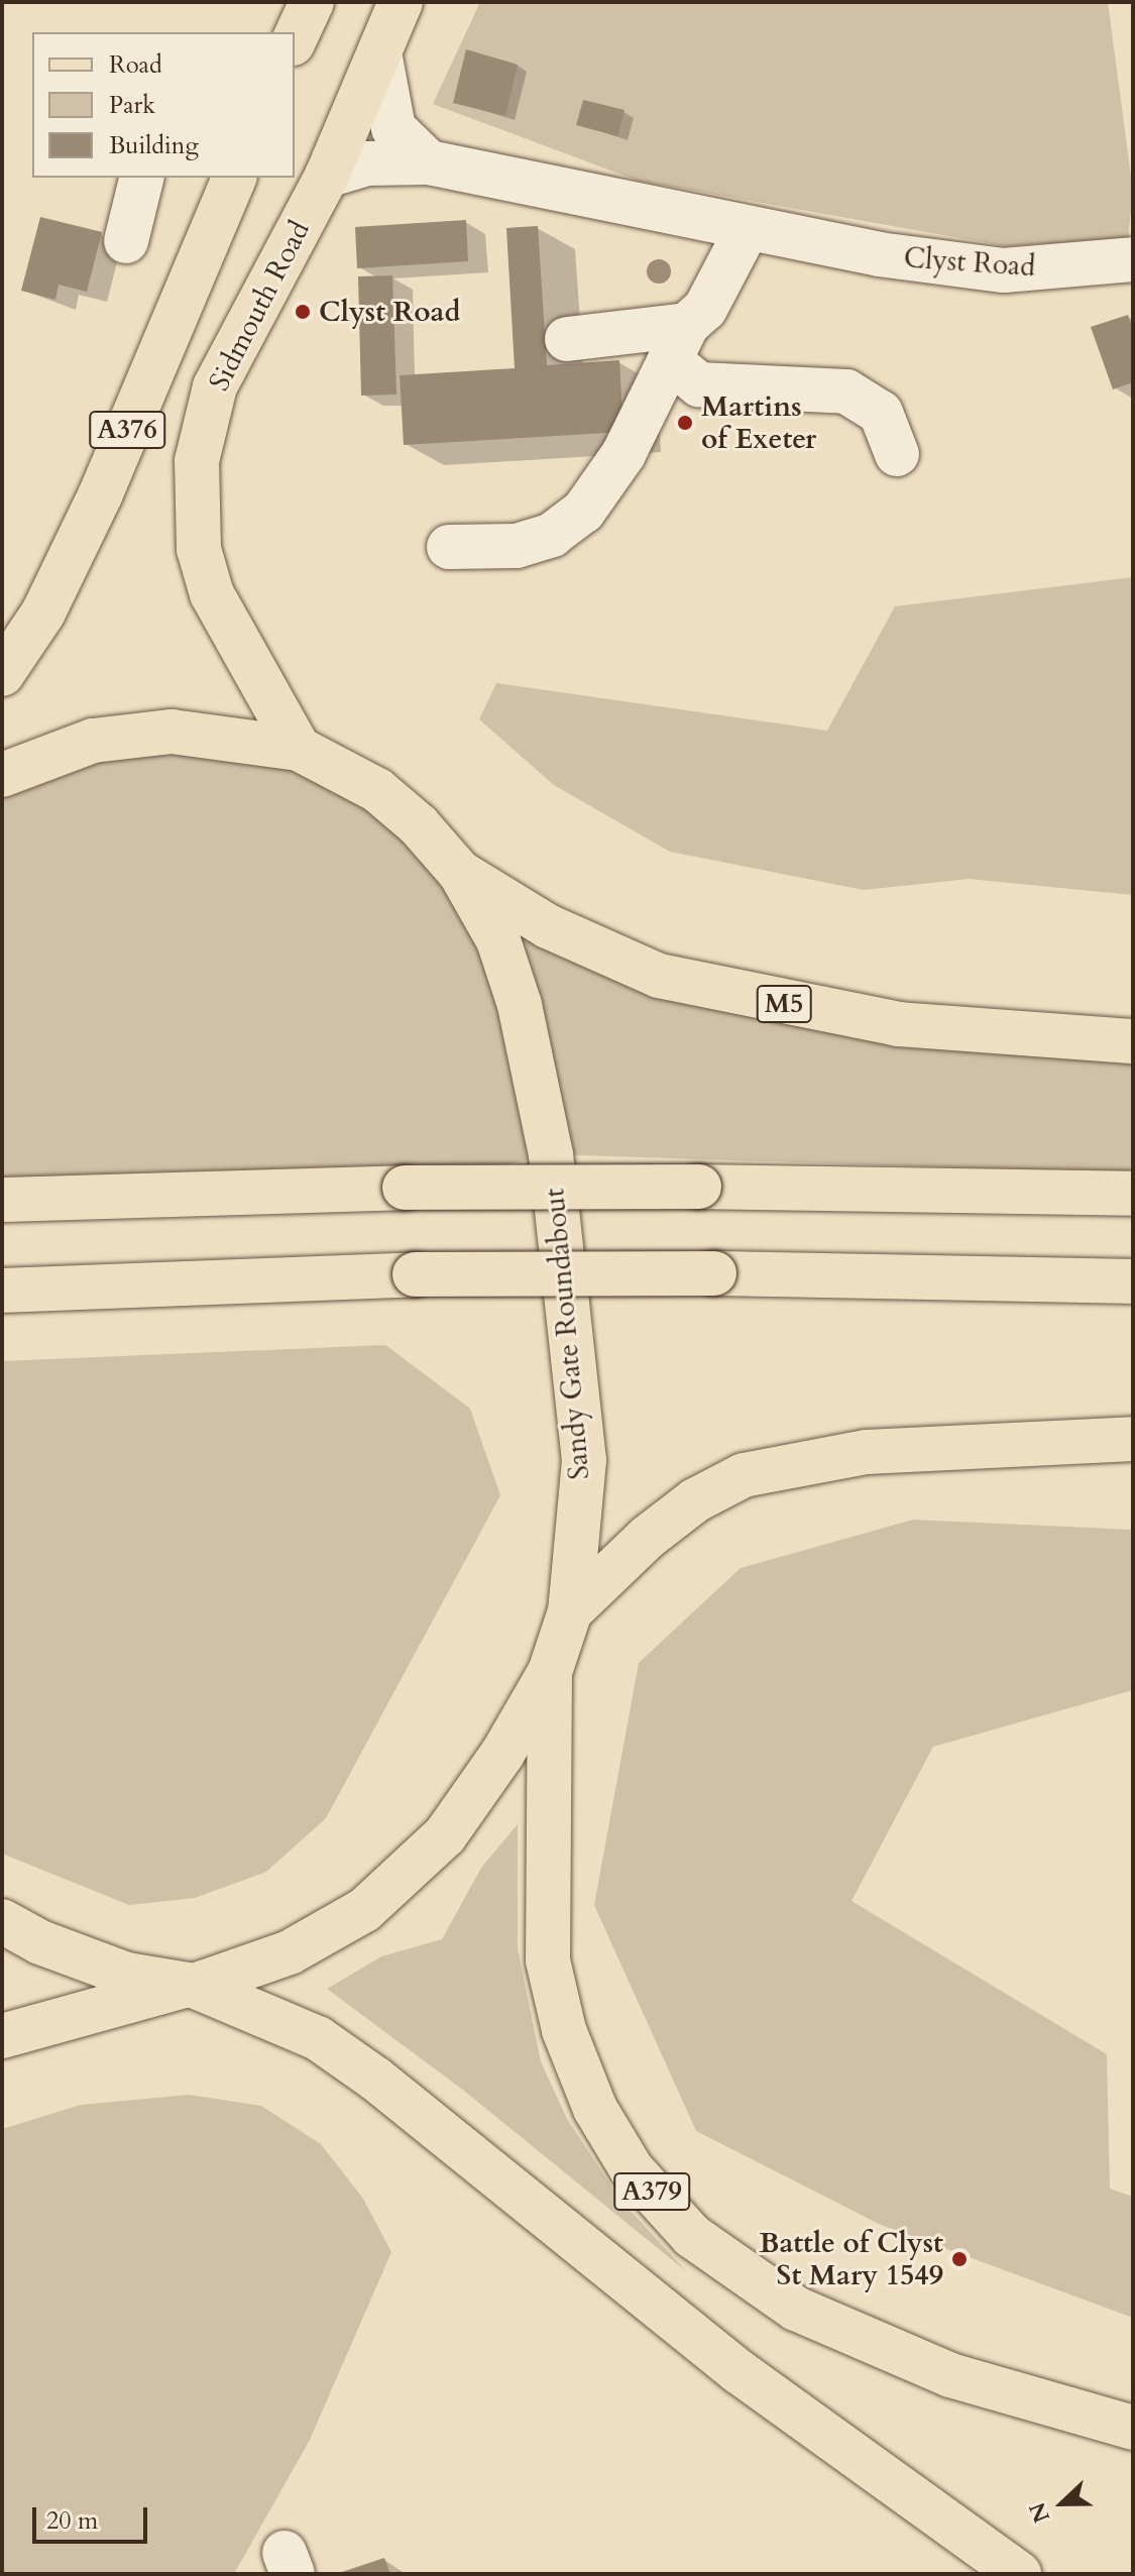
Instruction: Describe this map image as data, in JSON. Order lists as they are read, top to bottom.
{
  "streets": {
    "main road": [
      "Sidmouth Road",
      "A376",
      "M5",
      "Sandy Gate Roundabout",
      "A379"
    ],
    "street": ["Clyst Road"]
  },
  "crossings": [
    ["Clyst Road", "Sidmouth Road"],
    ["Sidmouth Road", "Sandy Gate Roundabout"],
    ["M5", "Sandy Gate Roundabout"],
    ["Sandy Gate Roundabout", "A379"]
  ],
  "places": ["Clyst Road", "Martins of Exeter", "Battle of Clyst St Mary 1549"],
  "legend": ["Road", "Park", "Building"],
  "scale_bar": "20 m",
  "north": "left"
}
